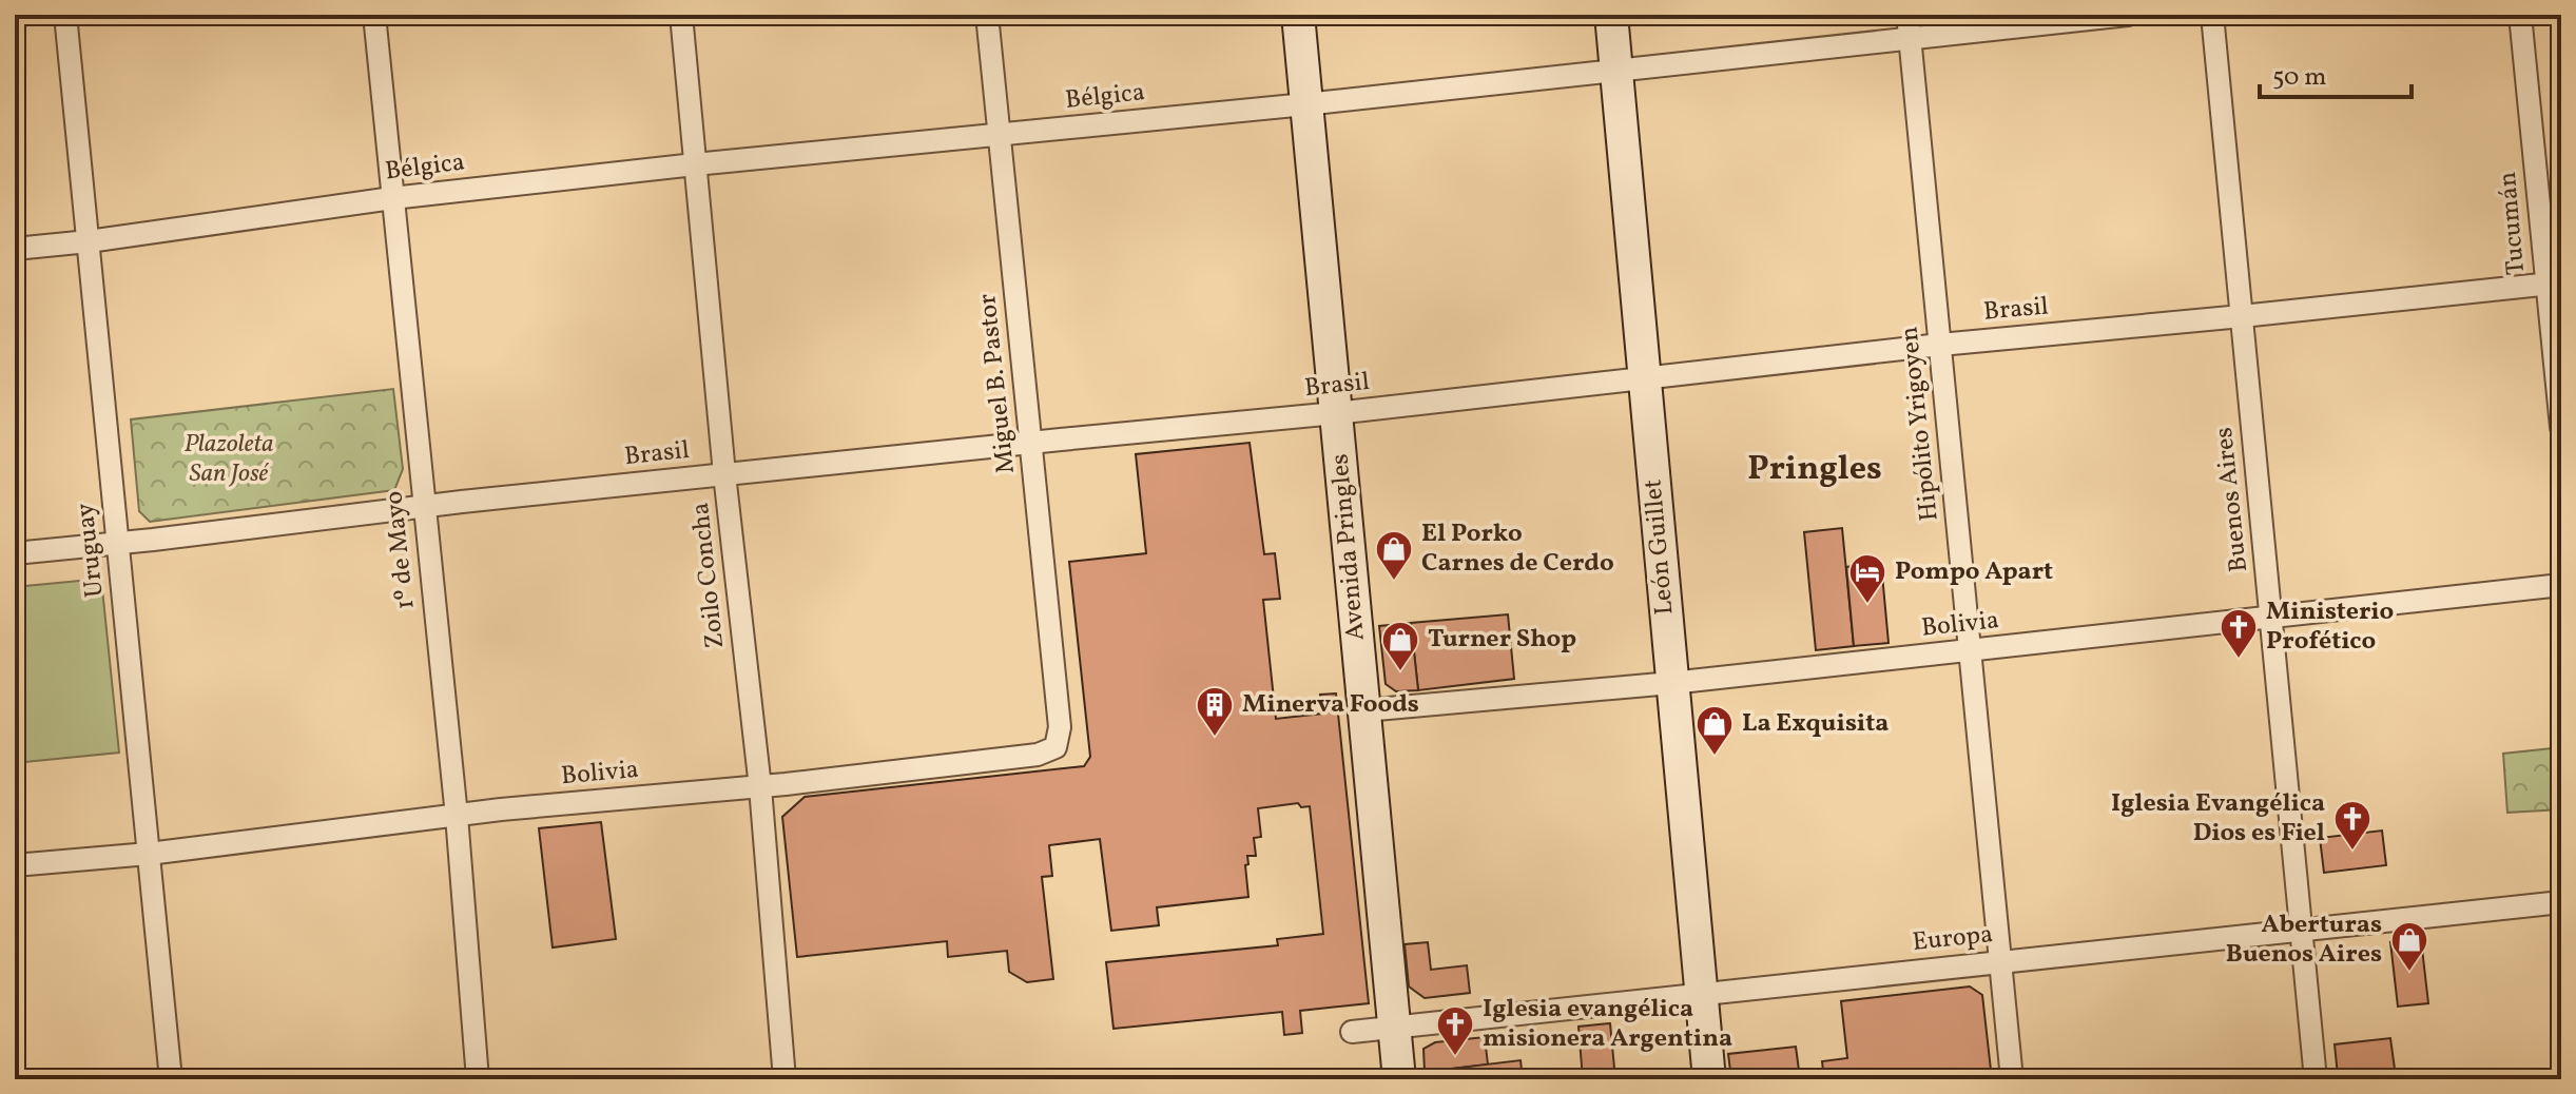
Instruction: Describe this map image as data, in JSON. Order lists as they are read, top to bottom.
{
  "streets": {
    "main road": ["Avenida Pringles", "León Guillet"],
    "street": [
      "Bélgica",
      "Tucumán",
      "Brasil",
      "Miguel B. Pastor",
      "Hipólito Yrigoyen",
      "Buenos Aires",
      "Uruguay",
      "1º de Mayo",
      "Zoilo Concha",
      "Bolivia",
      "Europa"
    ]
  },
  "crossings": [
    ["Bélgica", "Miguel B. Pastor"],
    ["Bélgica", "Hipólito Yrigoyen"],
    ["Bélgica", "Avenida Pringles"],
    ["Bélgica", "León Guillet"],
    ["Bélgica", "Uruguay"],
    ["Bélgica", "1º de Mayo"],
    ["Bélgica", "Zoilo Concha"],
    ["Tucumán", "Brasil"],
    ["Brasil", "Miguel B. Pastor"],
    ["Brasil", "Hipólito Yrigoyen"],
    ["Brasil", "Buenos Aires"],
    ["Brasil", "Avenida Pringles"],
    ["Brasil", "León Guillet"],
    ["Brasil", "Uruguay"],
    ["Brasil", "1º de Mayo"],
    ["Brasil", "Zoilo Concha"],
    ["Miguel B. Pastor", "Bolivia"],
    ["Hipólito Yrigoyen", "Bolivia"],
    ["Hipólito Yrigoyen", "Europa"],
    ["Buenos Aires", "Bolivia"],
    ["Buenos Aires", "Europa"],
    ["Avenida Pringles", "Bolivia"],
    ["Avenida Pringles", "Europa"],
    ["León Guillet", "Bolivia"],
    ["León Guillet", "Europa"],
    ["Uruguay", "Bolivia"],
    ["1º de Mayo", "Bolivia"],
    ["Zoilo Concha", "Bolivia"]
  ],
  "districts": ["Pringles"],
  "parks": ["Plazoleta San José"],
  "places": {
    "shop": [
      "El Porko Carnes de Cerdo",
      "Turner Shop",
      "La Exquisita",
      "Aberturas Buenos Aires"
    ],
    "hotel": ["Pompo Apart"],
    "church": ["Ministerio Profético", "Iglesia Evangélica Dios es Fiel", "Iglesia evangélica misionera Argentina"],
    "building": ["Minerva Foods"]
  },
  "scale_bar": "50 m"
}
